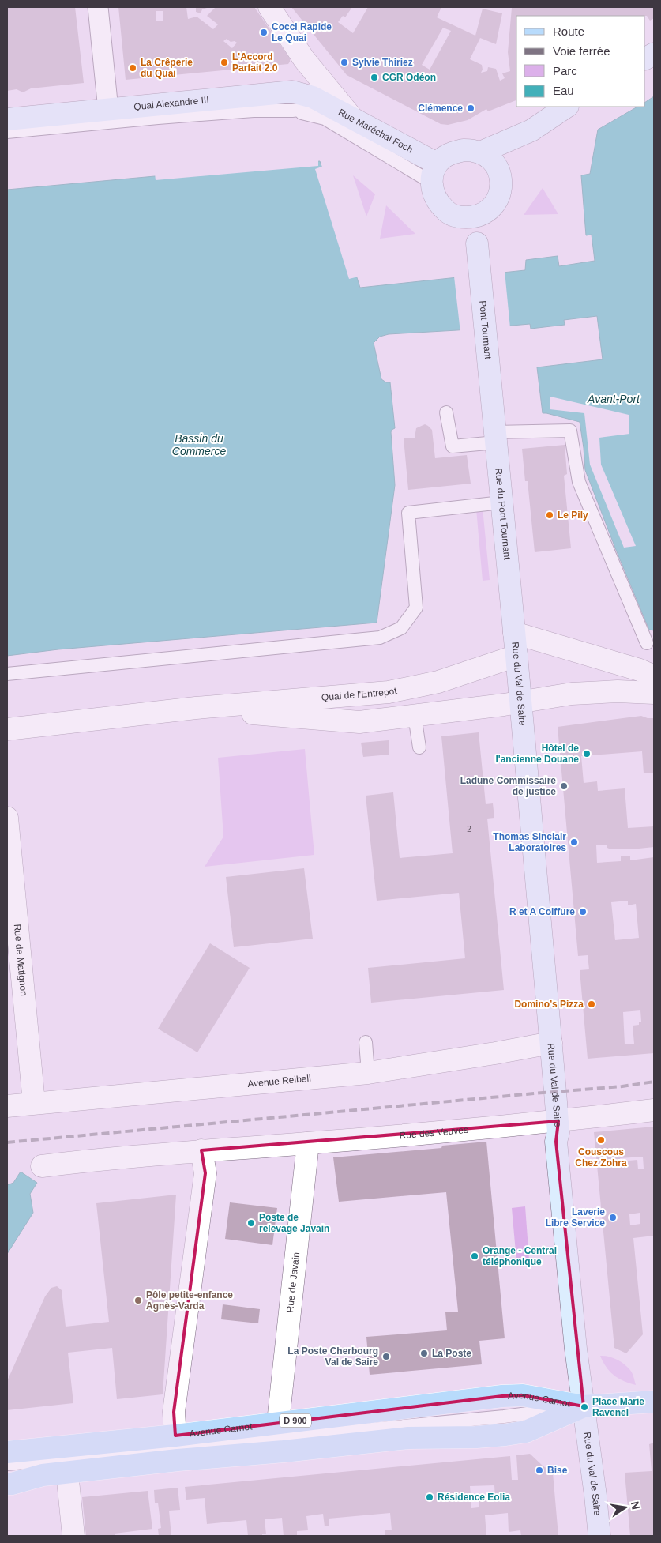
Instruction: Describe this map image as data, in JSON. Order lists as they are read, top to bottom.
{
  "streets": {
    "main road": [
      "Quai Alexandre III",
      "Rue Maréchal Foch",
      "Pont Tournant",
      "Rue du Pont Tournant",
      "Rue du Val de Saire",
      "Avenue Carnot",
      "D 900"
    ],
    "street": [
      "Quai de l'Entrepot",
      "Rue de Matignon",
      "Avenue Reibell",
      "Rue des Veuves",
      "Rue de Javain"
    ]
  },
  "crossings": [
    ["Quai Alexandre III", "Rue Maréchal Foch"],
    ["Pont Tournant", "Rue du Pont Tournant"],
    ["Rue du Pont Tournant", "Rue du Val de Saire"],
    ["Rue du Val de Saire", "Quai de l'Entrepot"],
    ["Rue du Val de Saire", "Avenue Reibell"],
    ["Rue du Val de Saire", "Rue des Veuves"],
    ["Rue du Val de Saire", "Avenue Carnot"],
    ["Rue du Val de Saire", "D 900"],
    ["Rue de Matignon", "Avenue Reibell"],
    ["Rue des Veuves", "Rue de Javain"],
    ["Rue de Javain", "Avenue Carnot"],
    ["Avenue Carnot", "D 900"]
  ],
  "water": ["Avant-Port", "Bassin du Commerce"],
  "places": [
    "Cocci Rapide Le Quai",
    "L'Accord Parfait 2.0",
    "Sylvie Thiriez",
    "La Crêperie du Quai",
    "CGR Odéon",
    "Clémence",
    "Le Pily",
    "Hôtel de l'ancienne Douane",
    "Ladune Commissaire de justice",
    "Thomas Sinclair Laboratoires",
    "R et A Coiffure",
    "Domino’s Pizza",
    "Couscous Chez Zohra",
    "Laverie Libre Service",
    "Poste de relevage Javain",
    "Orange - Central téléphonique",
    "Pôle petite-enfance Agnès-Varda",
    "La Poste",
    "La Poste Cherbourg Val de Saire",
    "Place Marie Ravenel",
    "Bise",
    "Résidence Eolia"
  ],
  "house_numbers": ["2"],
  "legend": [
    "Route",
    "Voie ferrée",
    "Parc",
    "Eau"
  ],
  "north": "right"
}
